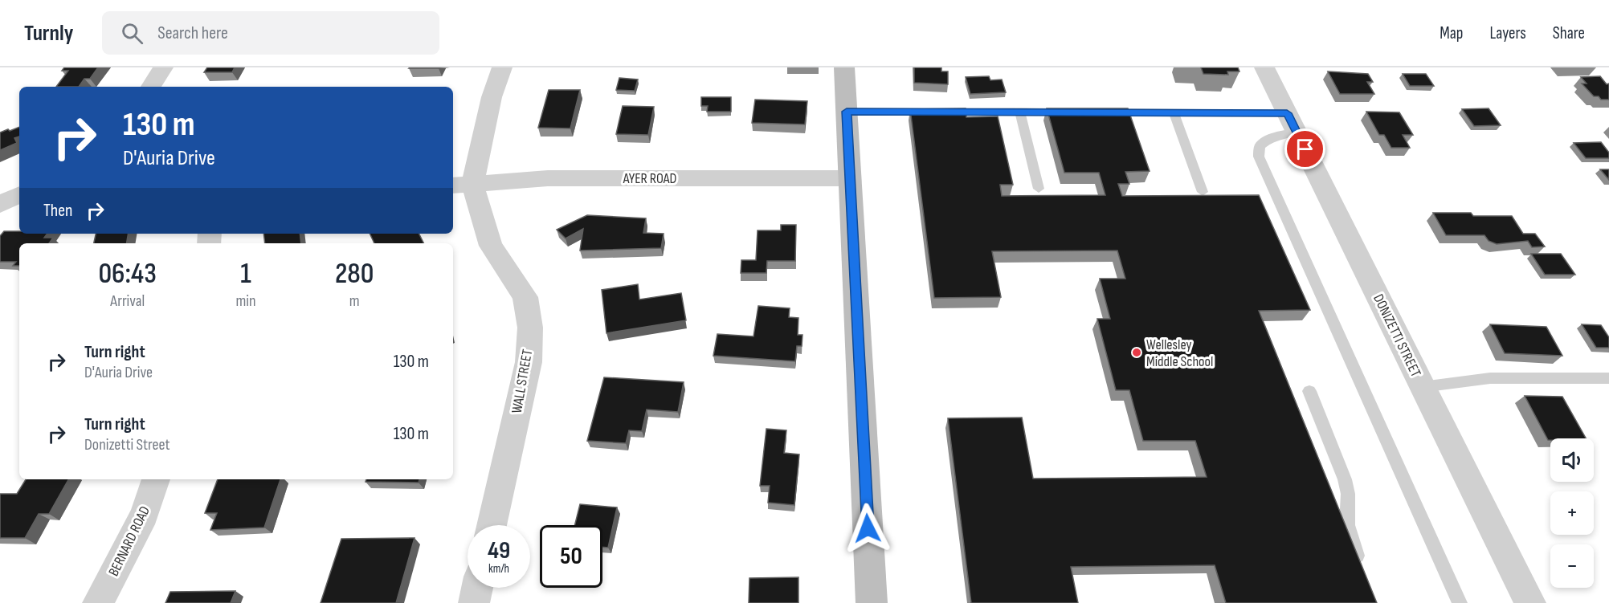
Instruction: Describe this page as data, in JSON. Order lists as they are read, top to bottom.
{
  "streets": {
    "street": [
      "AYER ROAD",
      "DONIZETTI STREET",
      "WALL STREET",
      "BERNARD ROAD"
    ]
  },
  "crossings": [
    ["AYER ROAD", "WALL STREET"]
  ],
  "places": ["Wellesley Middle School"],
  "page": {
    "header": "Turnly",
    "search": "Search here",
    "nav": ["Map", "Layers", "Share"],
    "turn": ["130 m", "D'Auria Drive"],
    "then": "Then",
    "eta": [
      "06:43",
      "Arrival",
      "1",
      "min",
      "280",
      "m"
    ],
    "list": [
      {
        "name": "Turn right",
        "note": "D'Auria Drive",
        "value": "130 m"
      },
      {
        "name": "Turn right",
        "note": "Donizetti Street",
        "value": "130 m"
      }
    ],
    "map_buttons": ["+", "−"],
    "speed": "49 km/h",
    "limit": "50"
  }
}
